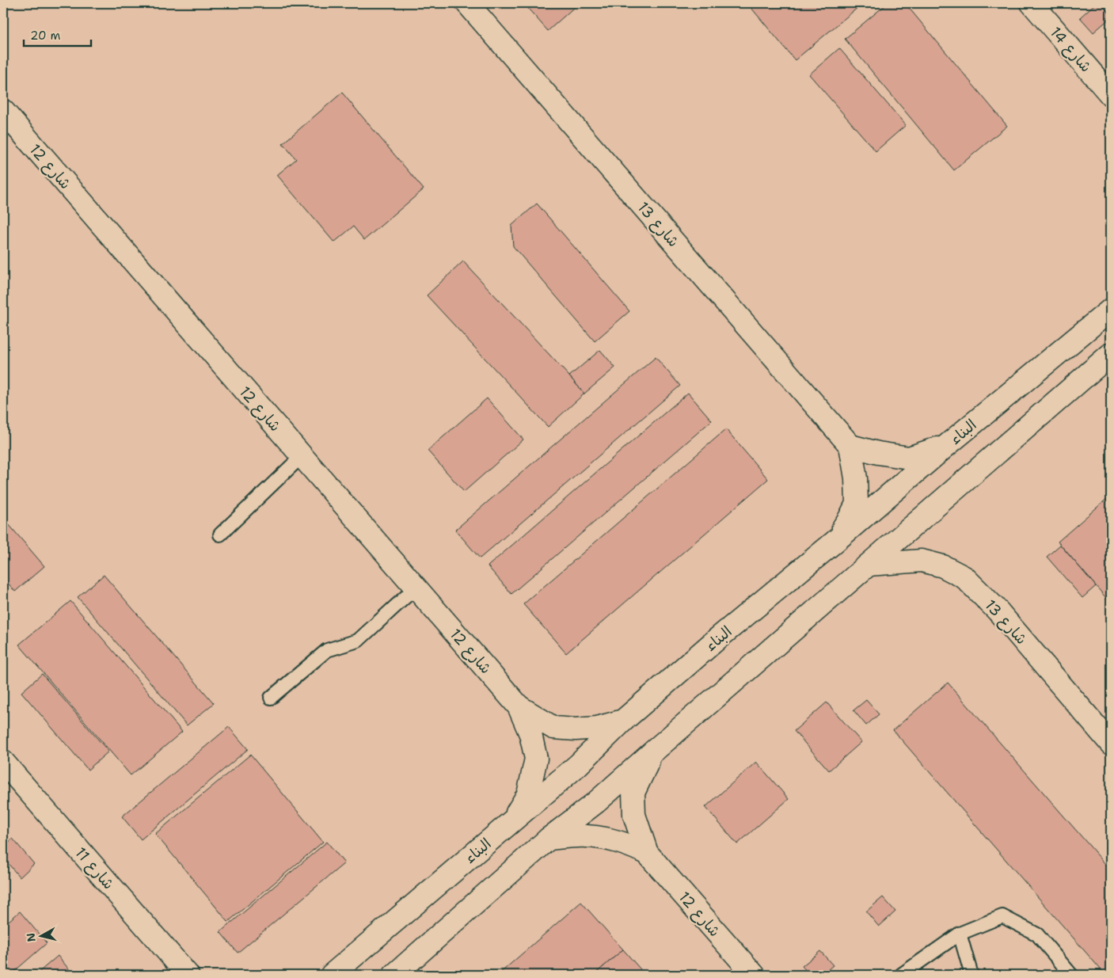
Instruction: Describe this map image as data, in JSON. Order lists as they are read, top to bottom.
{
  "streets": {
    "street": [
      "شارع 14",
      "شارع 12",
      "شارع 13",
      "البناء",
      "شارع 11"
    ]
  },
  "crossings": [
    ["شارع 12", "البناء"]
  ],
  "scale_bar": "20 m",
  "north": "left"
}
